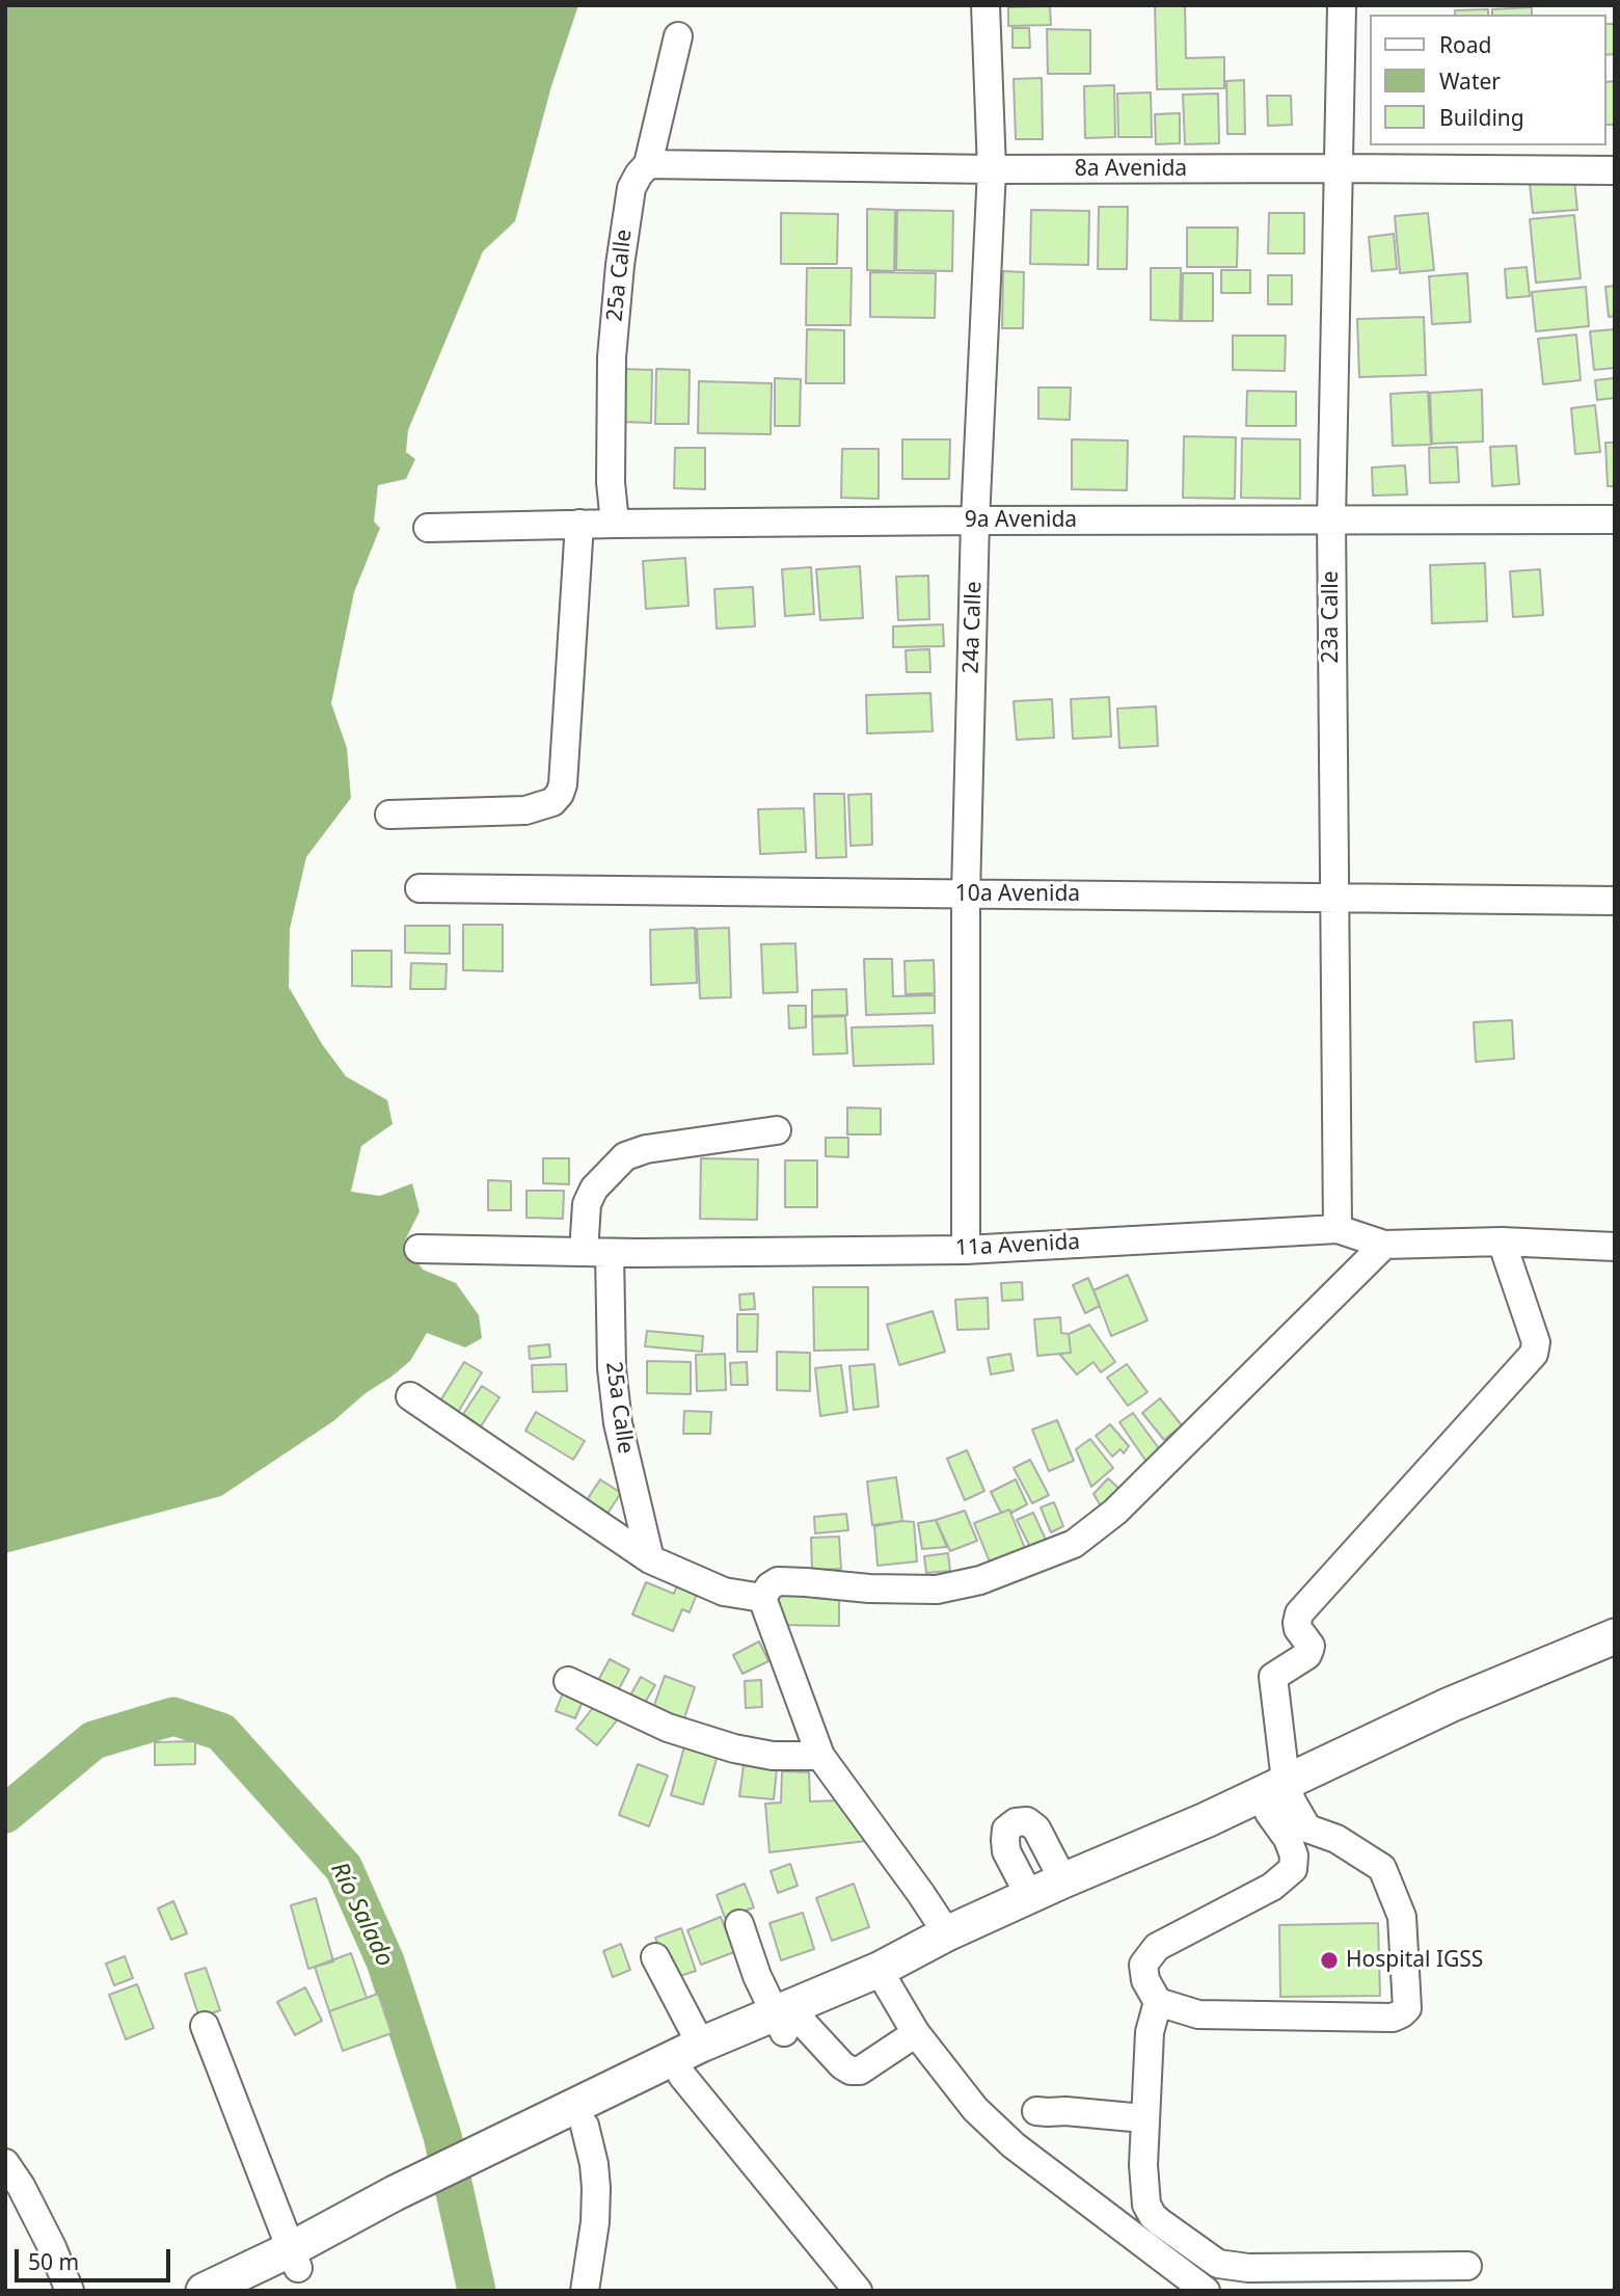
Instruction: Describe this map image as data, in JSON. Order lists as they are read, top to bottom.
{
  "streets": {
    "street": [
      "8a Avenida",
      "25a Calle",
      "9a Avenida",
      "23a Calle",
      "24a Calle",
      "10a Avenida",
      "11a Avenida"
    ]
  },
  "crossings": [
    ["8a Avenida", "25a Calle"],
    ["8a Avenida", "23a Calle"],
    ["8a Avenida", "24a Calle"],
    ["25a Calle", "9a Avenida"],
    ["25a Calle", "11a Avenida"],
    ["9a Avenida", "23a Calle"],
    ["9a Avenida", "24a Calle"],
    ["23a Calle", "10a Avenida"],
    ["23a Calle", "11a Avenida"],
    ["24a Calle", "10a Avenida"],
    ["24a Calle", "11a Avenida"]
  ],
  "water": ["Río Salado"],
  "places": ["Hospital IGSS"],
  "legend": ["Road", "Water", "Building"],
  "scale_bar": "50 m"
}
